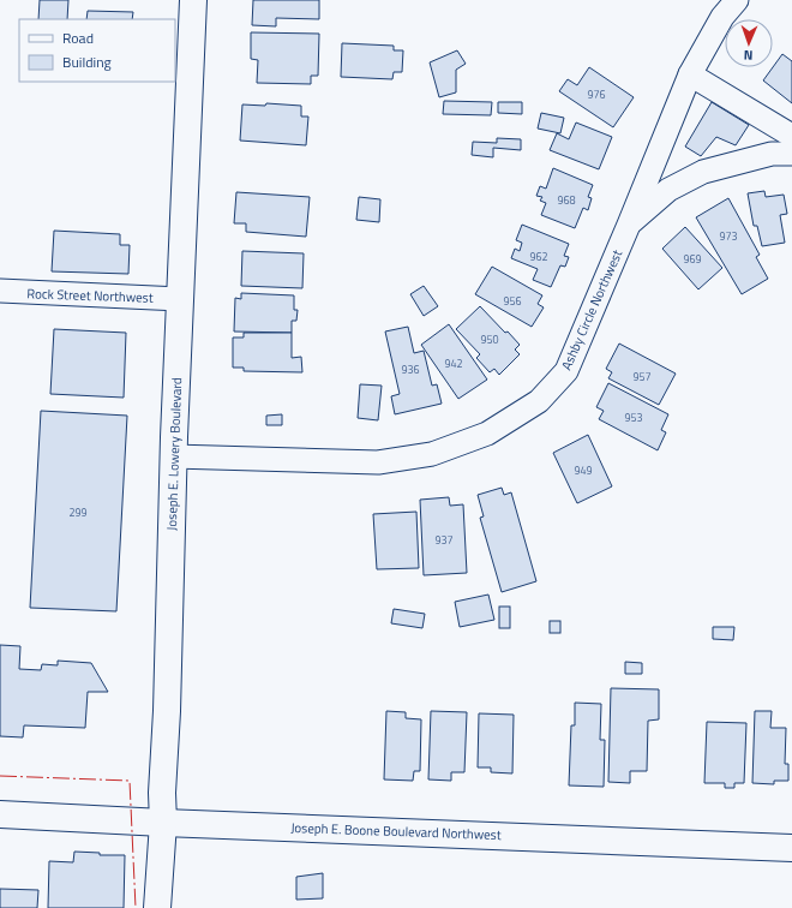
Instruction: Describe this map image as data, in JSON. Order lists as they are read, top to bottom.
{
  "streets": {
    "main road": ["Joseph E. Lowery Boulevard", "Joseph E. Boone Boulevard Northwest"],
    "street": ["Rock Street Northwest", "Ashby Circle Northwest"]
  },
  "crossings": [
    ["Rock Street Northwest", "Joseph E. Lowery Boulevard"],
    ["Ashby Circle Northwest", "Joseph E. Lowery Boulevard"],
    ["Joseph E. Lowery Boulevard", "Joseph E. Boone Boulevard Northwest"]
  ],
  "house_numbers": [
    "976",
    "968",
    "973",
    "962",
    "969",
    "956",
    "950",
    "942",
    "936",
    "957",
    "953",
    "949",
    "299",
    "937"
  ],
  "legend": ["Road", "Building"],
  "north": "bottom"
}
